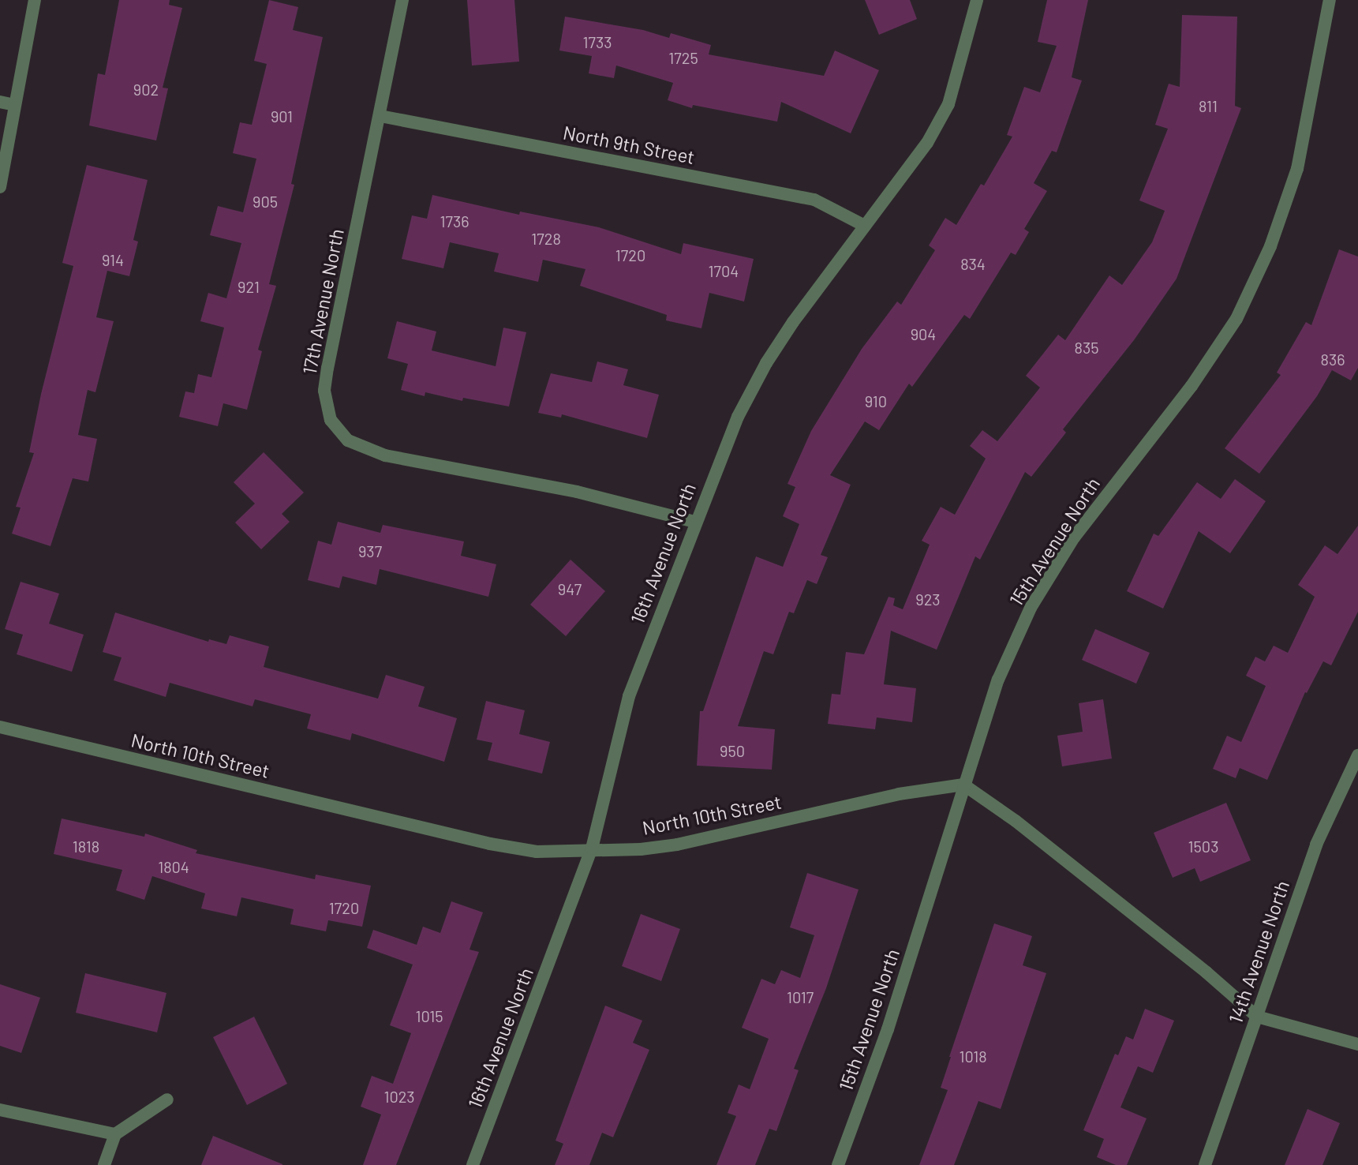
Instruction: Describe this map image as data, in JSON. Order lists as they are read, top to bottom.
{
  "streets": {
    "street": [
      "North 9th Street",
      "17th Avenue North",
      "15th Avenue North",
      "16th Avenue North",
      "North 10th Street",
      "14th Avenue North"
    ]
  },
  "crossings": [
    ["North 9th Street", "17th Avenue North"],
    ["North 9th Street", "16th Avenue North"],
    ["17th Avenue North", "16th Avenue North"],
    ["15th Avenue North", "North 10th Street"],
    ["16th Avenue North", "North 10th Street"]
  ],
  "house_numbers": [
    "1733",
    "1725",
    "902",
    "811",
    "901",
    "905",
    "1736",
    "1728",
    "1720",
    "914",
    "834",
    "1704",
    "921",
    "904",
    "835",
    "836",
    "910",
    "937",
    "947",
    "923",
    "950",
    "1818",
    "1503",
    "1804",
    "1720",
    "1017",
    "1015",
    "1018",
    "1023"
  ]
}
